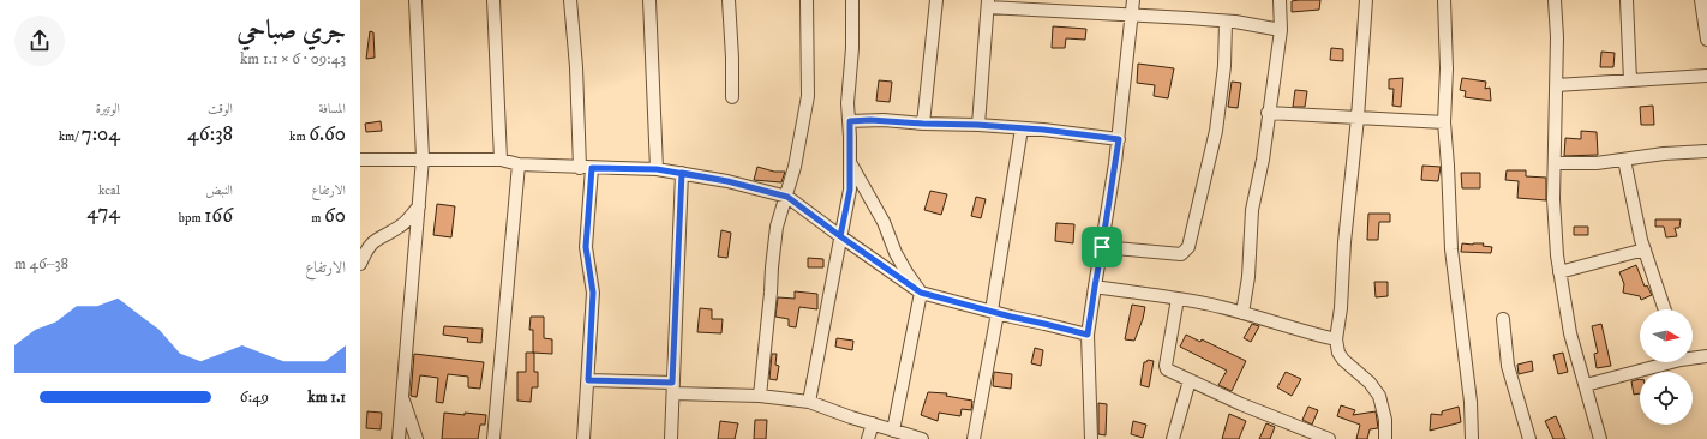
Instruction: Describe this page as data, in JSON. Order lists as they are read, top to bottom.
{
  "north": "right",
  "page": {
    "heading": ["جري صباحي", "09:43 · 6 × 1.1 km"],
    "stats": [
      ["المسافة", "6.60 km"],
      ["الوقت", "46:38"],
      ["الوتيرة", "7:04 /km"],
      ["الارتفاع", "60 m"],
      ["النبض", "166 bpm"],
      ["kcal", "474"]
    ],
    "chart": ["الارتفاع", "38–46 m"],
    "list": [
      {
        "name": "1.1 km",
        "note": "6:49"
      }
    ]
  }
}
